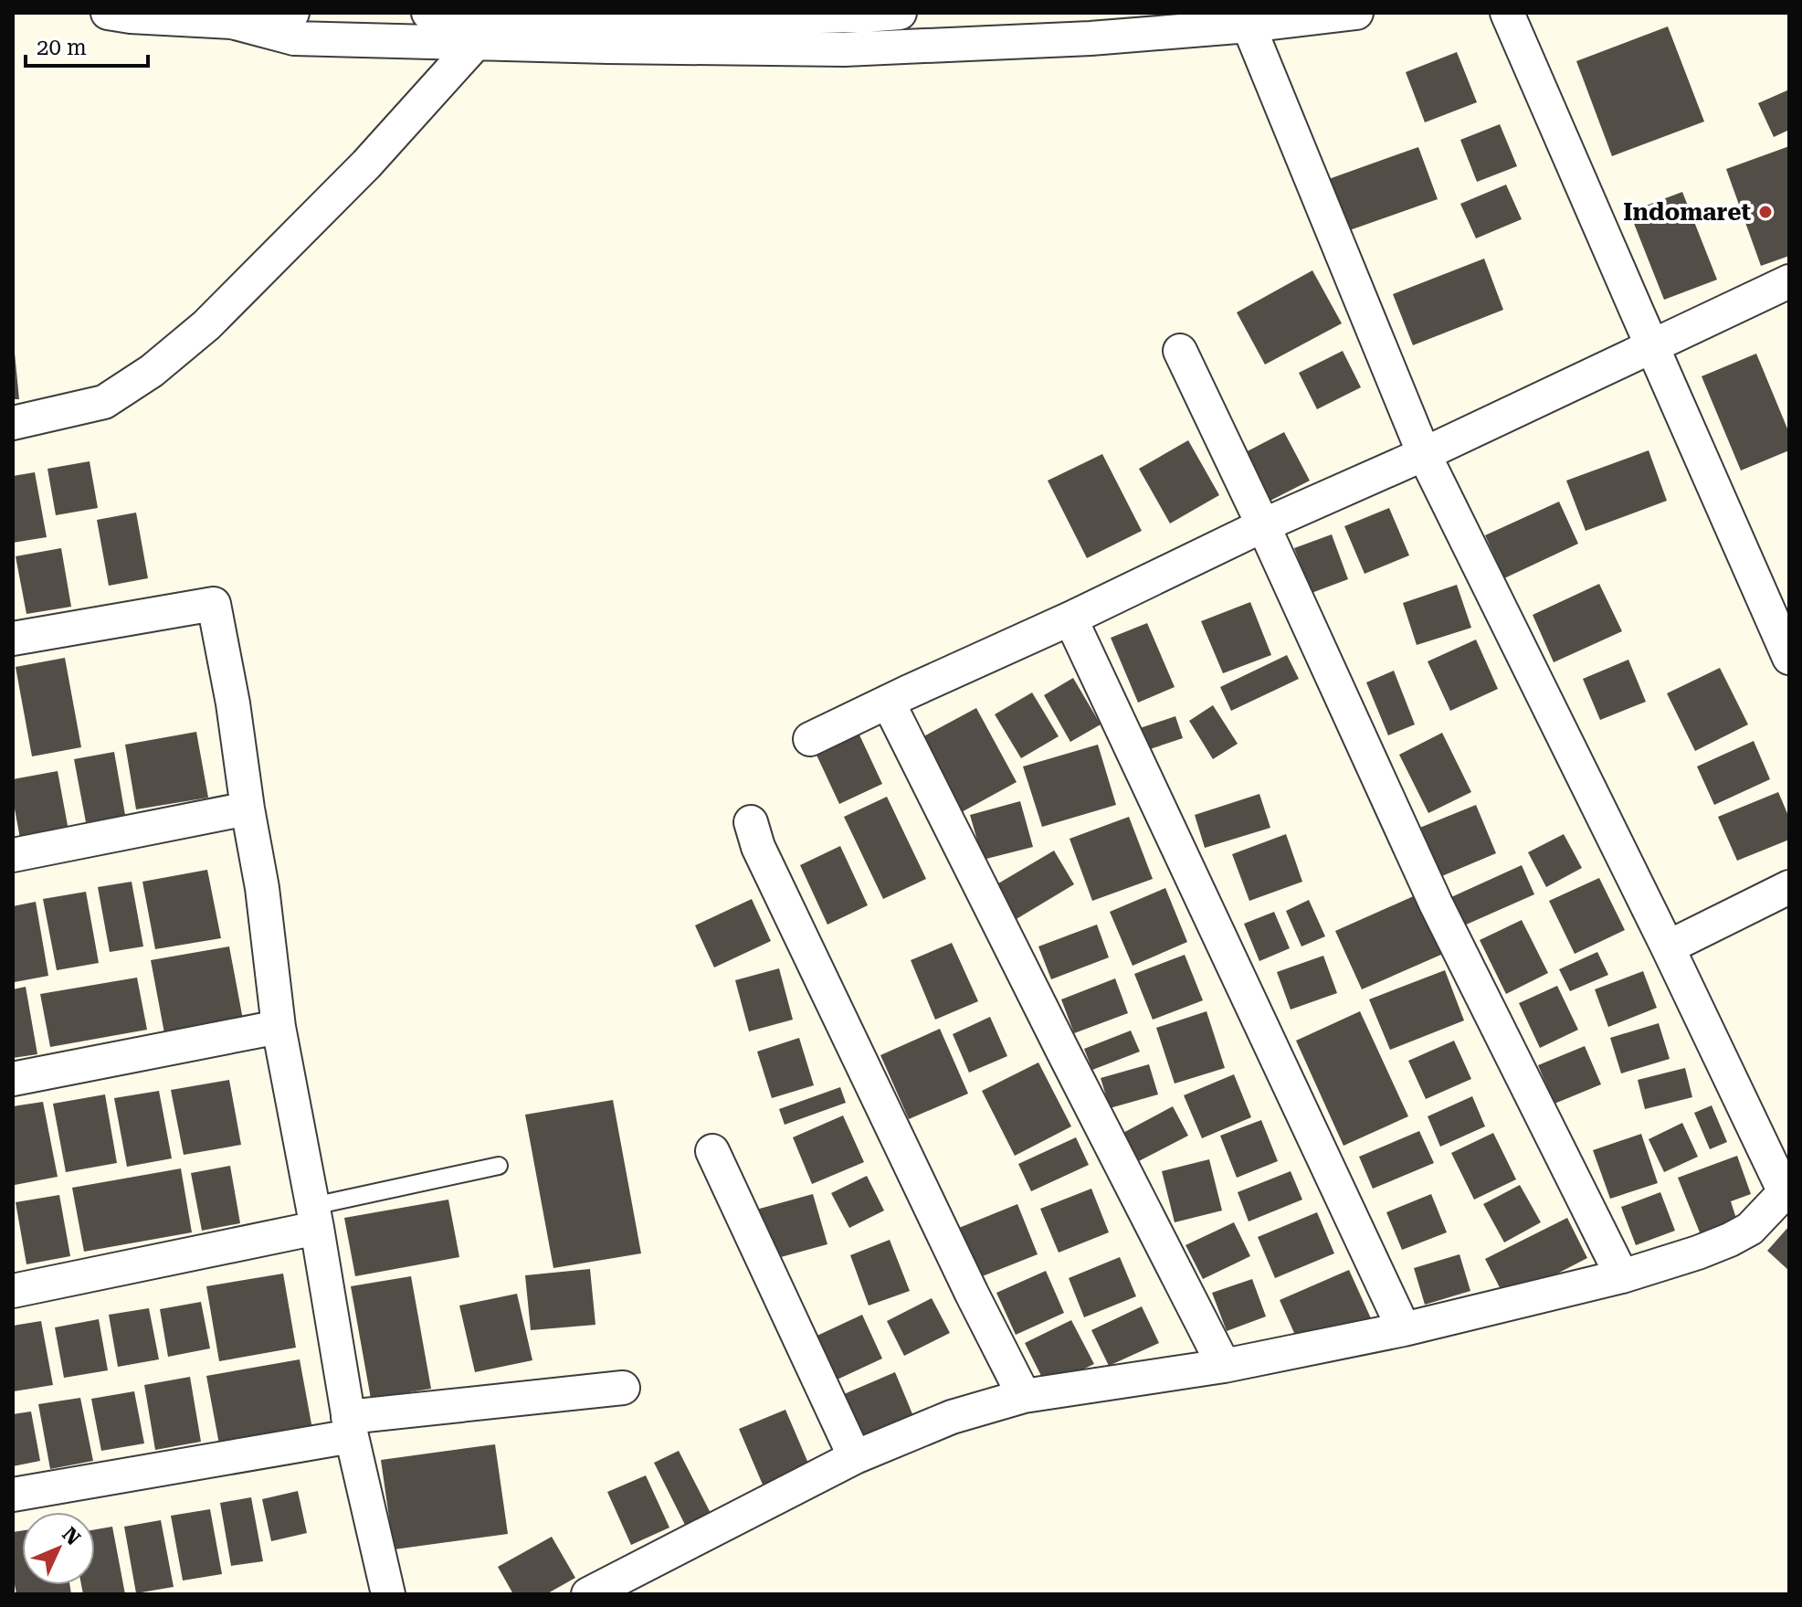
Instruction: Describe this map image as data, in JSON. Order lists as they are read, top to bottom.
{
  "places": ["Indomaret"],
  "scale_bar": "20 m",
  "north": "top right"
}
